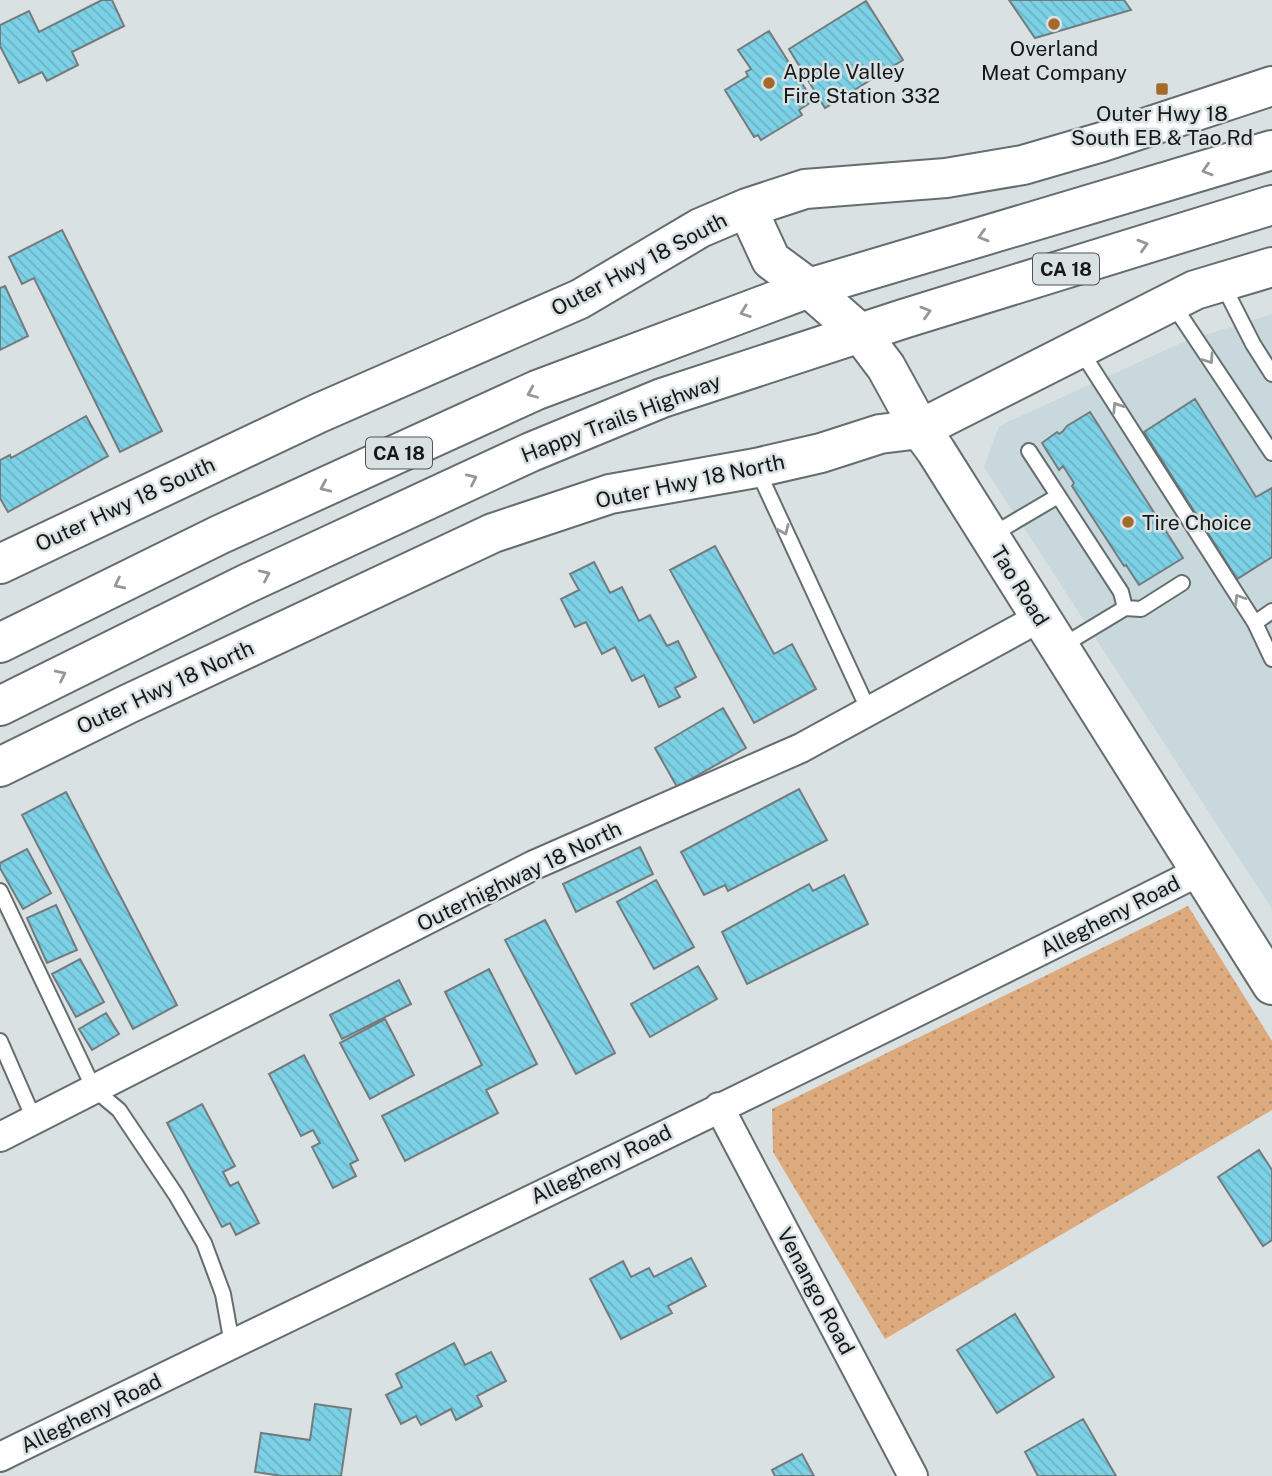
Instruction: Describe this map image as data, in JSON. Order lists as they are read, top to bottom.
{
  "streets": {
    "street": [
      "Outer Hwy 18 South",
      "CA 18",
      "Happy Trails Highway",
      "Outer Hwy 18 North",
      "Tao Road",
      "Outerhighway 18 North",
      "Allegheny Road",
      "Venango Road"
    ]
  },
  "crossings": [
    ["Outer Hwy 18 South", "Tao Road"],
    ["CA 18", "Tao Road"],
    ["Happy Trails Highway", "Tao Road"],
    ["Outer Hwy 18 North", "Tao Road"],
    ["Tao Road", "Outerhighway 18 North"],
    ["Tao Road", "Allegheny Road"],
    ["Allegheny Road", "Venango Road"]
  ],
  "places": {
    "other": ["Overland Meat Company", "Apple Valley Fire Station 332", "Tire Choice"],
    "transit": ["Outer Hwy 18 South EB & Tao Rd"]
  }
}
